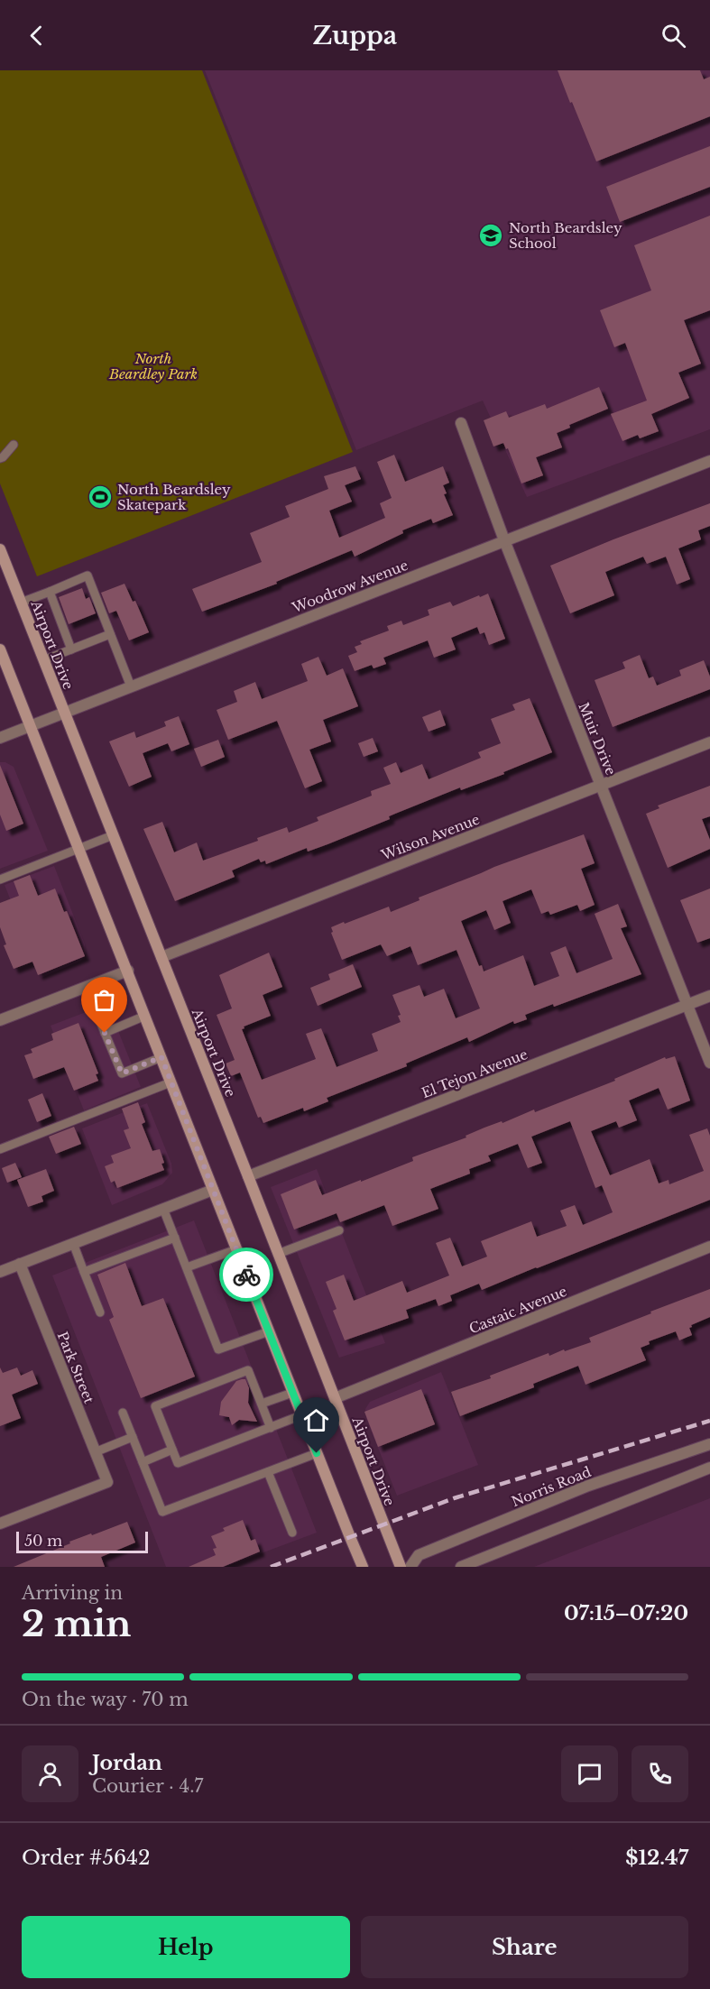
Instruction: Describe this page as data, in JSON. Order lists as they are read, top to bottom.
{
  "streets": {
    "main road": ["Airport Drive"],
    "street": [
      "Woodrow Avenue",
      "Muir Drive",
      "Wilson Avenue",
      "El Tejon Avenue",
      "Castaic Avenue",
      "Park Street",
      "Norris Road"
    ]
  },
  "crossings": [
    ["Woodrow Avenue", "Airport Drive"],
    ["Woodrow Avenue", "Muir Drive"],
    ["Airport Drive", "Wilson Avenue"],
    ["Airport Drive", "El Tejon Avenue"],
    ["Airport Drive", "Castaic Avenue"],
    ["Muir Drive", "Wilson Avenue"],
    ["Muir Drive", "El Tejon Avenue"]
  ],
  "parks": ["North Beardley Park"],
  "places": {
    "school or university": ["North Beardsley School"],
    "sports": ["North Beardsley Skatepark"]
  },
  "scale_bar": "50 m",
  "page": {
    "header": "Zuppa",
    "scale": "50 m",
    "heading": ["2 min", "Arriving in", "07:15–07:20"],
    "panel": [
      "Jordan",
      "Courier · 4.7",
      "Order #5642",
      "$12.47"
    ],
    "bar": "On the way · 70 m",
    "buttons": ["Help", "Share"]
  }
}
